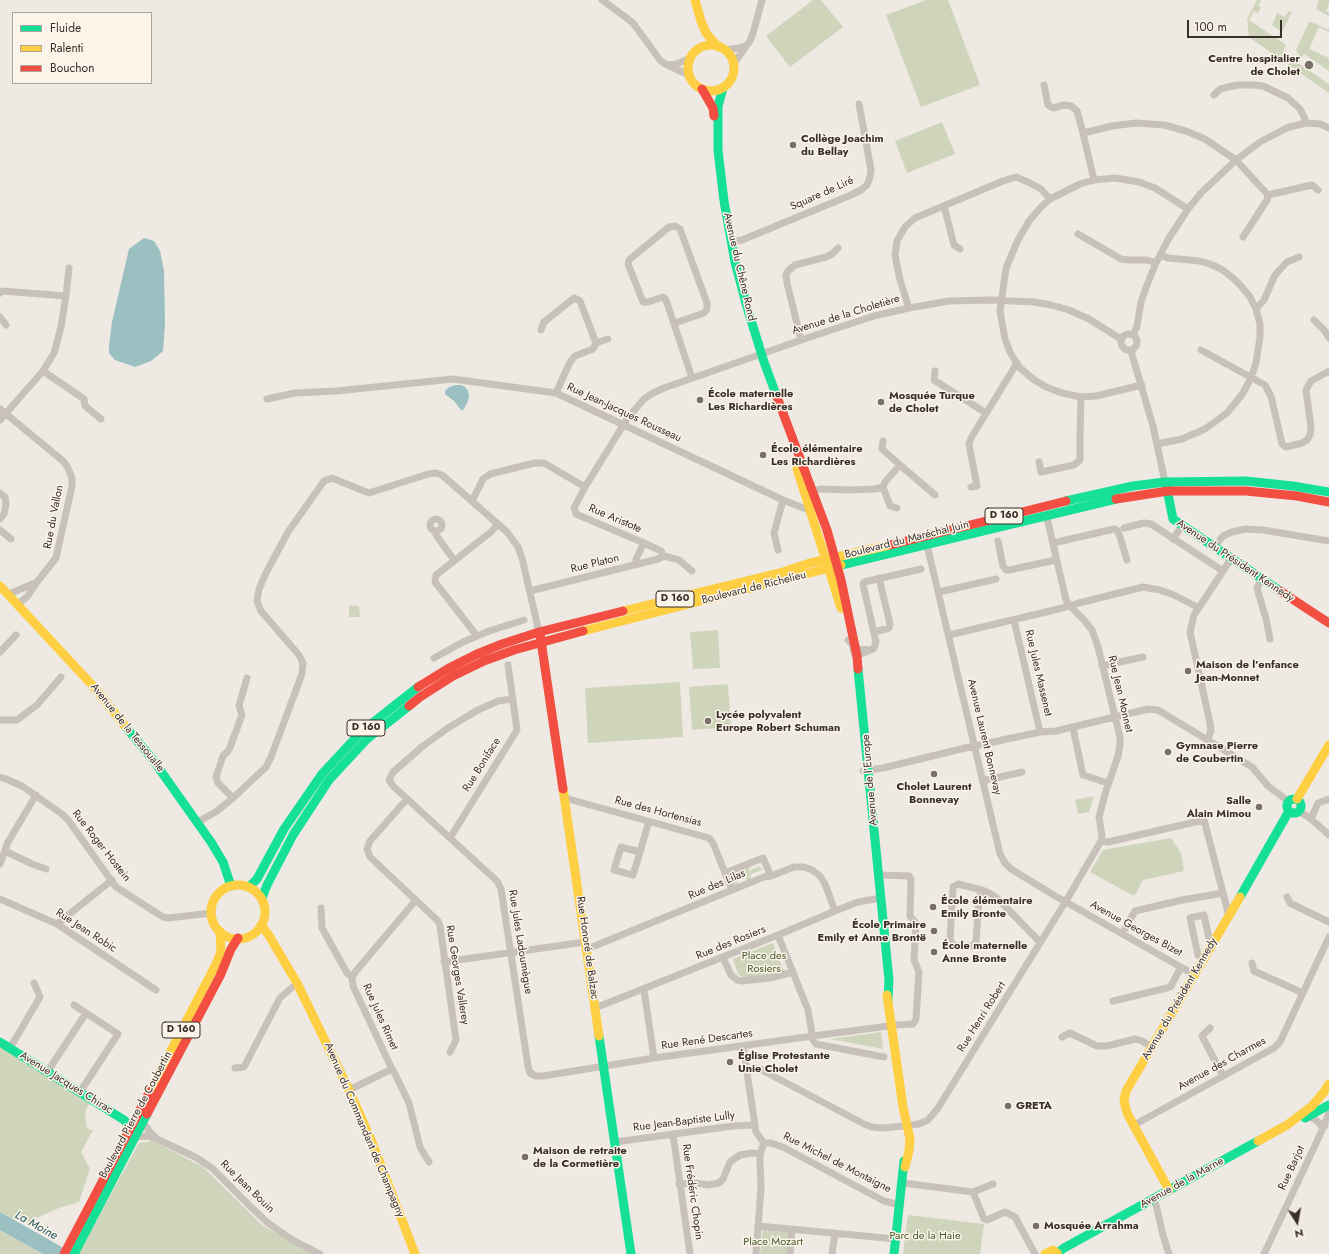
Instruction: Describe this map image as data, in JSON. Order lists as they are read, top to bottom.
{
  "streets": {
    "main road": [
      "Avenue du Chêne Rond",
      "D 160",
      "Boulevard du Maréchal Juin",
      "Avenue du Président Kennedy",
      "Boulevard de Richelieu",
      "Avenue de la Tessoualle",
      "Avenue de l’Europe",
      "Rue Honoré de Balzac",
      "Avenue Jacques Chirac",
      "Boulevard Pierre de Coubertin",
      "Avenue du Commandant de Champagny",
      "Avenue de la Marne"
    ],
    "street": [
      "Square de Liré",
      "Avenue de la Choletière",
      "Rue Jean-Jacques Rousseau",
      "Rue du Vallon",
      "Rue Aristote",
      "Rue Platon",
      "Rue Jules Massenet",
      "Rue Jean Monnet",
      "Avenue Laurent Bonnevay",
      "Rue Boniface",
      "Rue des Hortensias",
      "Rue Roger Hostein",
      "Rue des Lilas",
      "Avenue Georges Bizet",
      "Rue Jean Robic",
      "Rue Jules Ladoumègue",
      "Rue des Rosiers",
      "Rue Georges Vallerey",
      "Rue Jules Rimet",
      "Rue Henri Robert",
      "Rue René Descartes",
      "Avenue des Charmes",
      "Rue Jean-Baptiste Lully",
      "Rue Michel de Montaigne",
      "Rue Barjot",
      "Rue Jean Bouin",
      "Rue Frédéric Chopin"
    ]
  },
  "crossings": [
    ["Square de Liré", "Avenue du Chêne Rond"],
    ["Avenue du Chêne Rond", "Avenue de la Choletière"],
    ["Avenue du Chêne Rond", "Rue Jean-Jacques Rousseau"],
    ["Avenue du Chêne Rond", "Boulevard du Maréchal Juin"],
    ["Avenue du Chêne Rond", "Boulevard de Richelieu"],
    ["Avenue du Chêne Rond", "Avenue de l’Europe"],
    ["Avenue de la Choletière", "Rue Aristote"],
    ["Avenue de la Choletière", "Boulevard du Maréchal Juin"],
    ["Avenue de la Choletière", "Avenue du Président Kennedy"],
    ["Rue Jean-Jacques Rousseau", "Rue Aristote"],
    ["Rue du Vallon", "Avenue de la Tessoualle"],
    ["Rue Aristote", "Rue Platon"],
    ["Boulevard du Maréchal Juin", "Avenue du Président Kennedy"],
    ["Boulevard du Maréchal Juin", "Boulevard de Richelieu"],
    ["Boulevard du Maréchal Juin", "Rue Jean Monnet"],
    ["Boulevard du Maréchal Juin", "Avenue Laurent Bonnevay"],
    ["Boulevard du Maréchal Juin", "Avenue de l’Europe"],
    ["Avenue du Président Kennedy", "Avenue Georges Bizet"],
    ["Avenue du Président Kennedy", "Avenue des Charmes"],
    ["Avenue du Président Kennedy", "Avenue de la Marne"],
    ["Boulevard de Richelieu", "Avenue de la Tessoualle"],
    ["Boulevard de Richelieu", "Avenue de l’Europe"],
    ["Boulevard de Richelieu", "Rue Roger Hostein"],
    ["Boulevard de Richelieu", "Rue Honoré de Balzac"],
    ["Boulevard de Richelieu", "Boulevard Pierre de Coubertin"],
    ["Boulevard de Richelieu", "Avenue du Commandant de Champagny"],
    ["Avenue de la Tessoualle", "Rue Roger Hostein"],
    ["Avenue de la Tessoualle", "Boulevard Pierre de Coubertin"],
    ["Avenue de la Tessoualle", "Avenue du Commandant de Champagny"],
    ["Avenue Laurent Bonnevay", "Avenue Georges Bizet"],
    ["Avenue Laurent Bonnevay", "Rue Henri Robert"],
    ["Rue Boniface", "Rue Jules Ladoumègue"],
    ["Avenue de l’Europe", "Rue des Rosiers"],
    ["Avenue de l’Europe", "Rue Henri Robert"],
    ["Avenue de l’Europe", "Rue René Descartes"],
    ["Avenue de l’Europe", "Rue Michel de Montaigne"],
    ["Rue des Hortensias", "Rue des Lilas"],
    ["Rue des Hortensias", "Rue Honoré de Balzac"],
    ["Rue Roger Hostein", "Boulevard Pierre de Coubertin"],
    ["Rue Roger Hostein", "Avenue du Commandant de Champagny"],
    ["Rue des Lilas", "Rue Jules Ladoumègue"],
    ["Rue des Lilas", "Rue des Rosiers"],
    ["Rue des Lilas", "Rue Honoré de Balzac"],
    ["Rue des Lilas", "Rue Georges Vallerey"],
    ["Avenue Georges Bizet", "Rue Henri Robert"],
    ["Rue Jules Ladoumègue", "Rue Honoré de Balzac"],
    ["Rue Jules Ladoumègue", "Rue Georges Vallerey"],
    ["Rue Jules Ladoumègue", "Rue René Descartes"],
    ["Rue des Rosiers", "Rue Honoré de Balzac"],
    ["Rue Honoré de Balzac", "Rue René Descartes"],
    ["Rue Honoré de Balzac", "Rue Jean-Baptiste Lully"],
    ["Rue Georges Vallerey", "Rue Jules Rimet"],
    ["Avenue Jacques Chirac", "Boulevard Pierre de Coubertin"],
    ["Boulevard Pierre de Coubertin", "Avenue du Commandant de Champagny"],
    ["Boulevard Pierre de Coubertin", "Rue Jean Bouin"],
    ["Rue Jean-Baptiste Lully", "Rue Frédéric Chopin"]
  ],
  "water": ["La Moine"],
  "parks": ["Place des Rosiers", "Parc de la Haie", "Place Mozart"],
  "places": [
    "Centre hospitalier de Cholet",
    "Collège Joachim du Bellay",
    "École maternelle Les Richardières",
    "Mosquée Turque de Cholet",
    "École élémentaire Les Richardières",
    "Maison de l’enfance Jean-Monnet",
    "Lycée polyvalent Europe Robert Schuman",
    "Gymnase Pierre de Coubertin",
    "Cholet Laurent Bonnevay",
    "Salle Alain Mimou",
    "École élémentaire Emily Bronte",
    "École Primaire Emily et Anne Brontë",
    "École maternelle Anne Bronte",
    "Église Protestante Unie Cholet",
    "GRETA",
    "Maison de retraite de la Cormetière",
    "Mosquée Arrahma"
  ],
  "legend": ["Fluide", "Ralenti", "Bouchon"],
  "scale_bar": "100 m",
  "north": "bottom"
}
